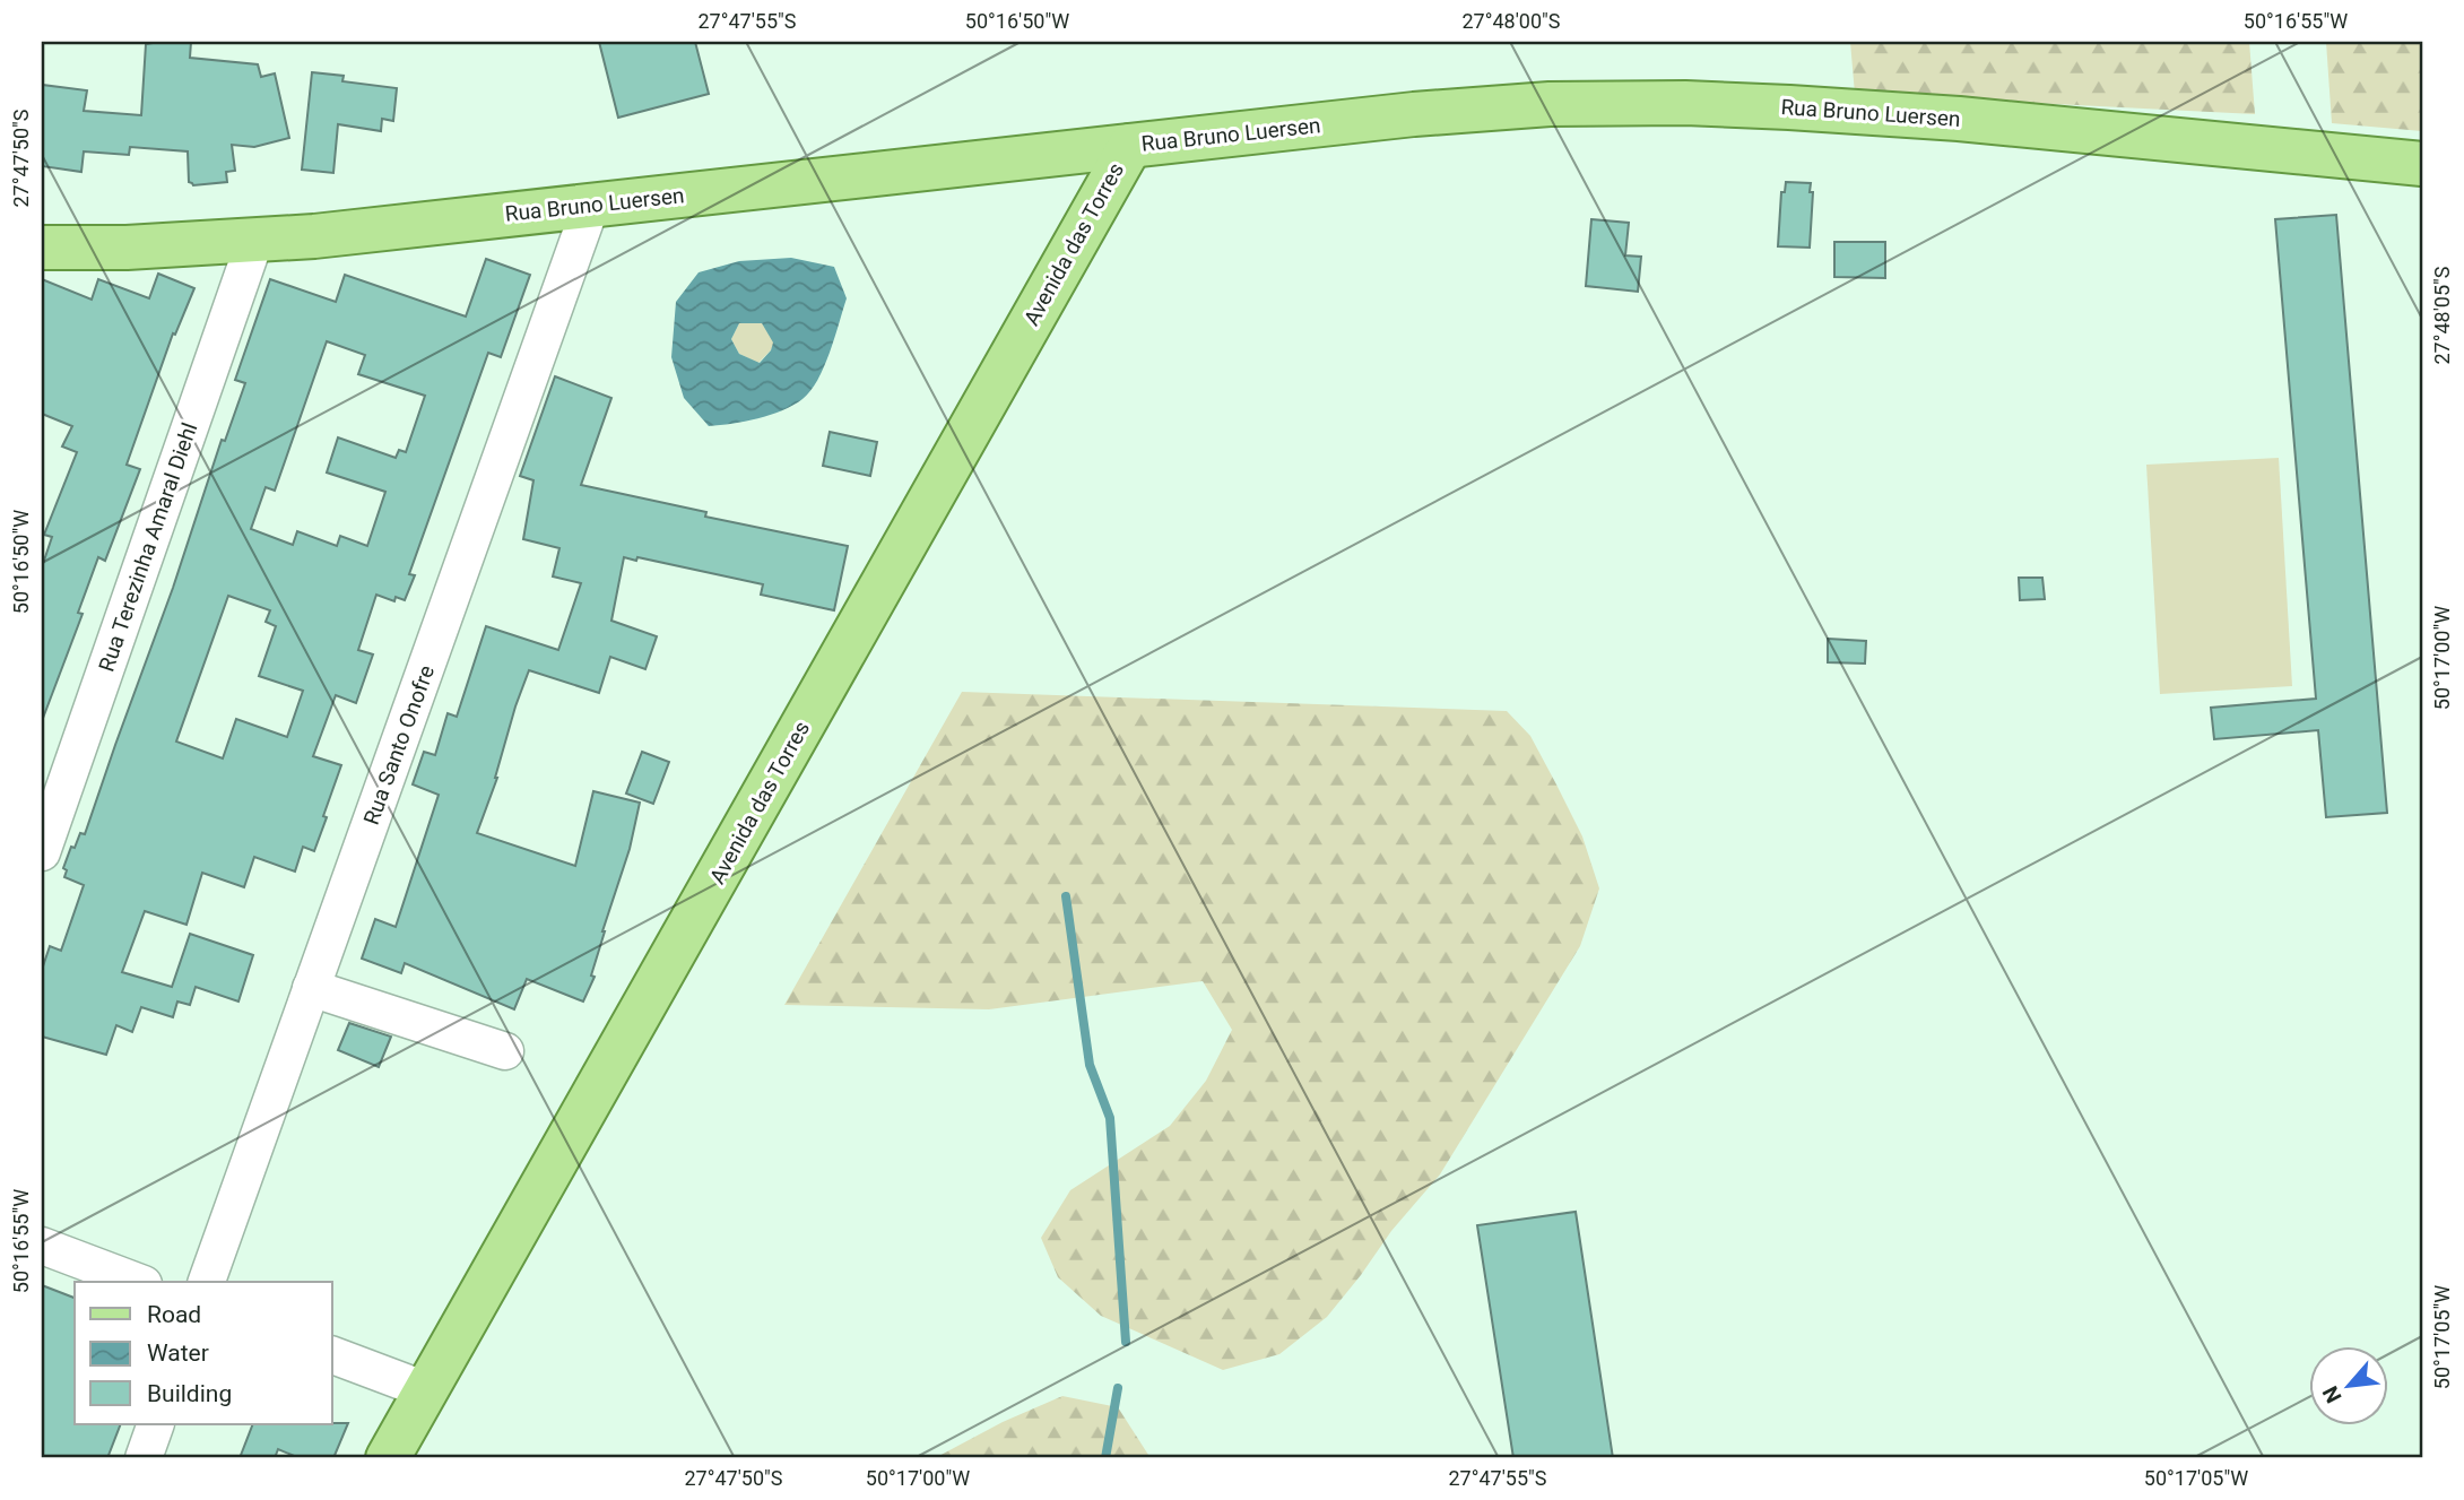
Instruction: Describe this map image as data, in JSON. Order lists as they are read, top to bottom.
{
  "streets": {
    "main road": ["Rua Bruno Luersen", "Avenida das Torres"],
    "street": ["Rua Terezinha Amaral Diehl", "Rua Santo Onofre"]
  },
  "crossings": [
    ["Rua Bruno Luersen", "Avenida das Torres"],
    ["Rua Bruno Luersen", "Rua Terezinha Amaral Diehl"],
    ["Rua Bruno Luersen", "Rua Santo Onofre"]
  ],
  "legend": ["Road", "Water", "Building"],
  "north": "bottom left",
  "coordinates": [
    "27°47'55\"S",
    "50°16'50\"W",
    "27°48'00\"S",
    "50°16'55\"W",
    "27°47'50\"S",
    "27°48'05\"S",
    "50°17'00\"W",
    "50°17'05\"W"
  ]
}
